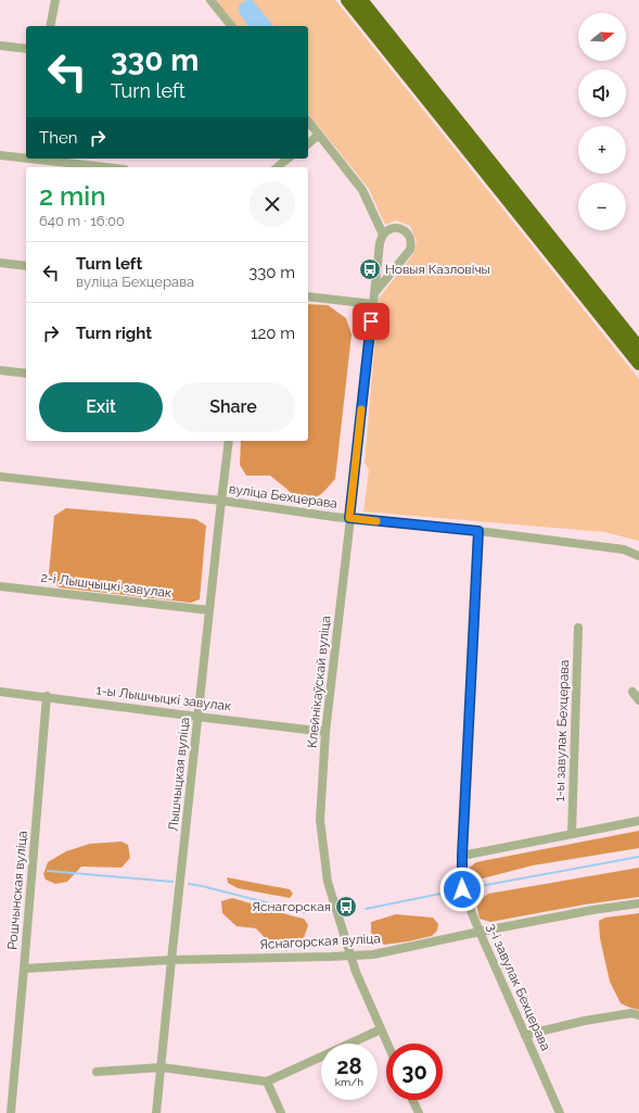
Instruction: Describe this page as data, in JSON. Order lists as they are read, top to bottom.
{
  "streets": {
    "street": [
      "вуліца Бехцерава",
      "2-і Лышчыцкі завулак",
      "Клейнікаўскай вуліца",
      "1-ы Лышчыцкі завулак",
      "1-ы завулак Бехцерава",
      "Лышчыцкая вуліца",
      "Рошчынская вуліца",
      "Яснагорская вуліца",
      "3-і завулак Бехцерава"
    ]
  },
  "crossings": [
    ["вуліца Бехцерава", "Клейнікаўскай вуліца"],
    ["вуліца Бехцерава", "Лышчыцкая вуліца"],
    ["вуліца Бехцерава", "3-і завулак Бехцерава"],
    ["2-і Лышчыцкі завулак", "Лышчыцкая вуліца"],
    ["Клейнікаўскай вуліца", "1-ы Лышчыцкі завулак"],
    ["Клейнікаўскай вуліца", "Яснагорская вуліца"],
    ["1-ы Лышчыцкі завулак", "Лышчыцкая вуліца"],
    ["1-ы Лышчыцкі завулак", "Рошчынская вуліца"],
    ["Лышчыцкая вуліца", "Яснагорская вуліца"],
    ["Рошчынская вуліца", "Яснагорская вуліца"],
    ["Яснагорская вуліца", "3-і завулак Бехцерава"]
  ],
  "places": {
    "bus stop": ["Новыя Казловічы", "Яснагорская"]
  },
  "north": "right",
  "page": {
    "map_buttons": ["+", "−"],
    "turn": ["330 m", "Turn left"],
    "then": "Then",
    "heading": ["2 min", "640 m · 16:00"],
    "list": [
      {
        "name": "Turn left",
        "note": "вуліца Бехцерава",
        "value": "330 m"
      },
      {
        "name": "Turn right",
        "value": "120 m"
      }
    ],
    "buttons": ["Exit", "Share"],
    "speed": "28 km/h",
    "limit": "30"
  }
}
